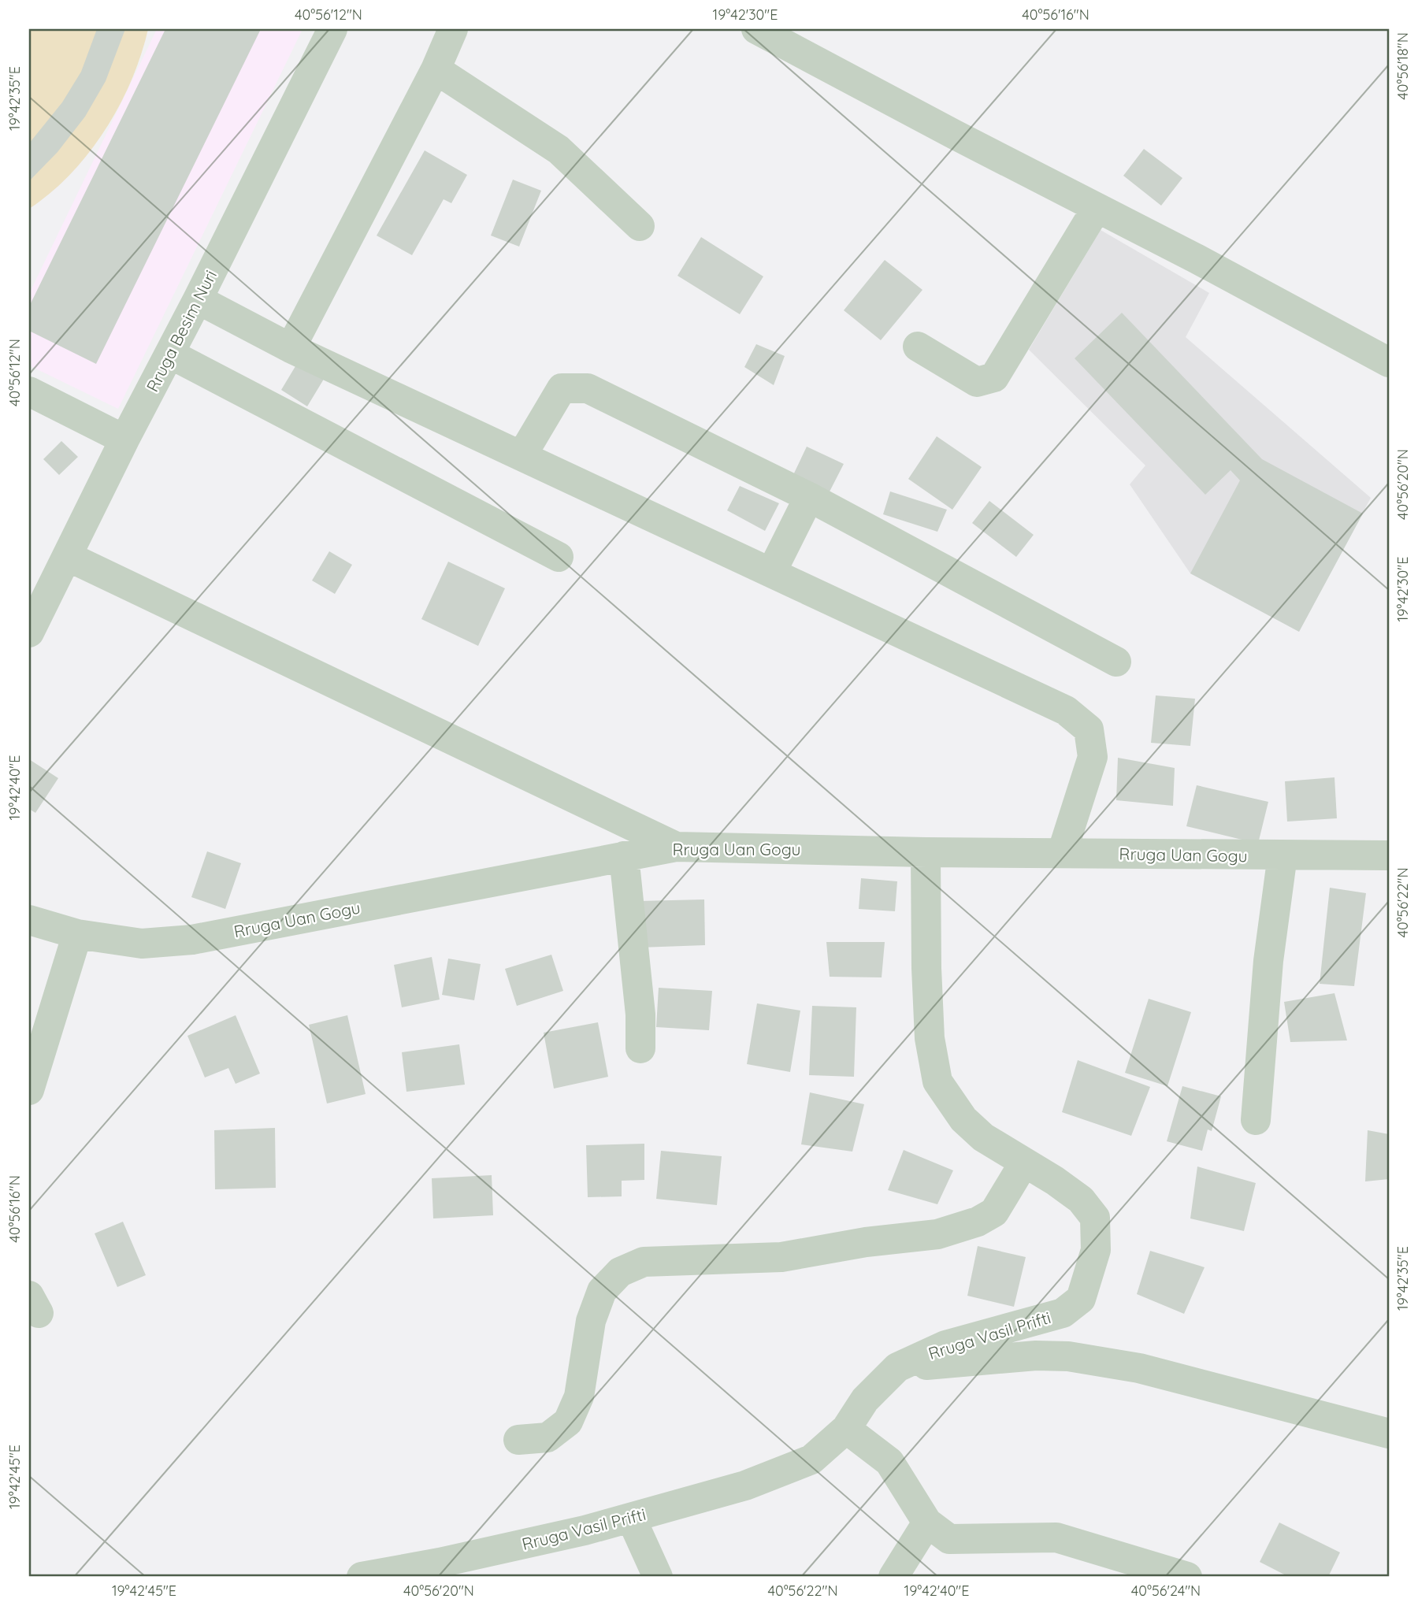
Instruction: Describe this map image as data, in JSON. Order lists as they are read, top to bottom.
{
  "streets": {
    "street": ["Rruga Besim Nuri", "Rruga Uan Gogu", "Rruga Vasil Prifti"]
  },
  "crossings": [
    ["Rruga Uan Gogu", "Rruga Vasil Prifti"]
  ],
  "coordinates": [
    "40°56'12\"N",
    "19°42'30\"E",
    "40°56'16\"N",
    "40°56'18\"N",
    "19°42'35\"E",
    "40°56'20\"N",
    "19°42'40\"E",
    "40°56'22\"N",
    "19°42'45\"E",
    "40°56'24\"N"
  ]
}
